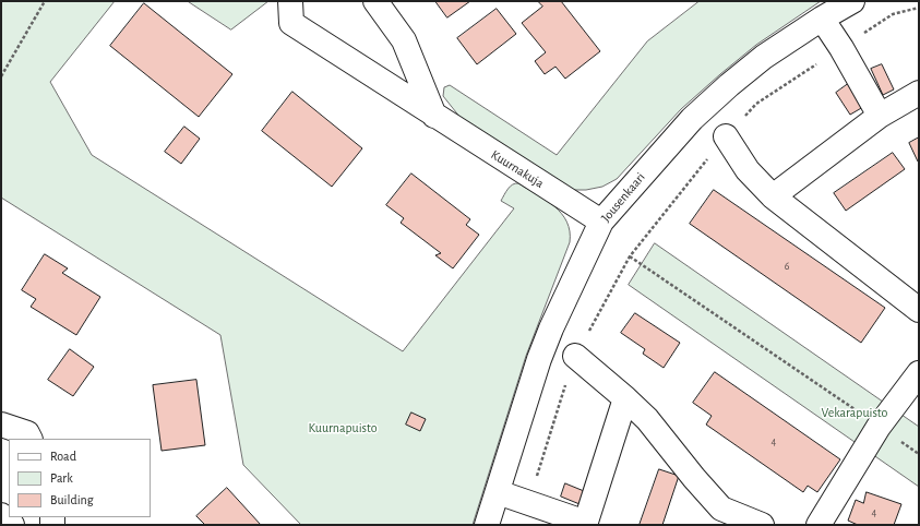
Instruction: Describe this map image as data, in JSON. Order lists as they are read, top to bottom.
{
  "streets": {
    "street": ["Kuurnakuja", "Jousenkaari"]
  },
  "crossings": [
    ["Kuurnakuja", "Jousenkaari"]
  ],
  "parks": ["Vekarapuisto", "Kuurnapuisto"],
  "house_numbers": ["6", "4", "4"],
  "legend": ["Road", "Park", "Building"]
}
